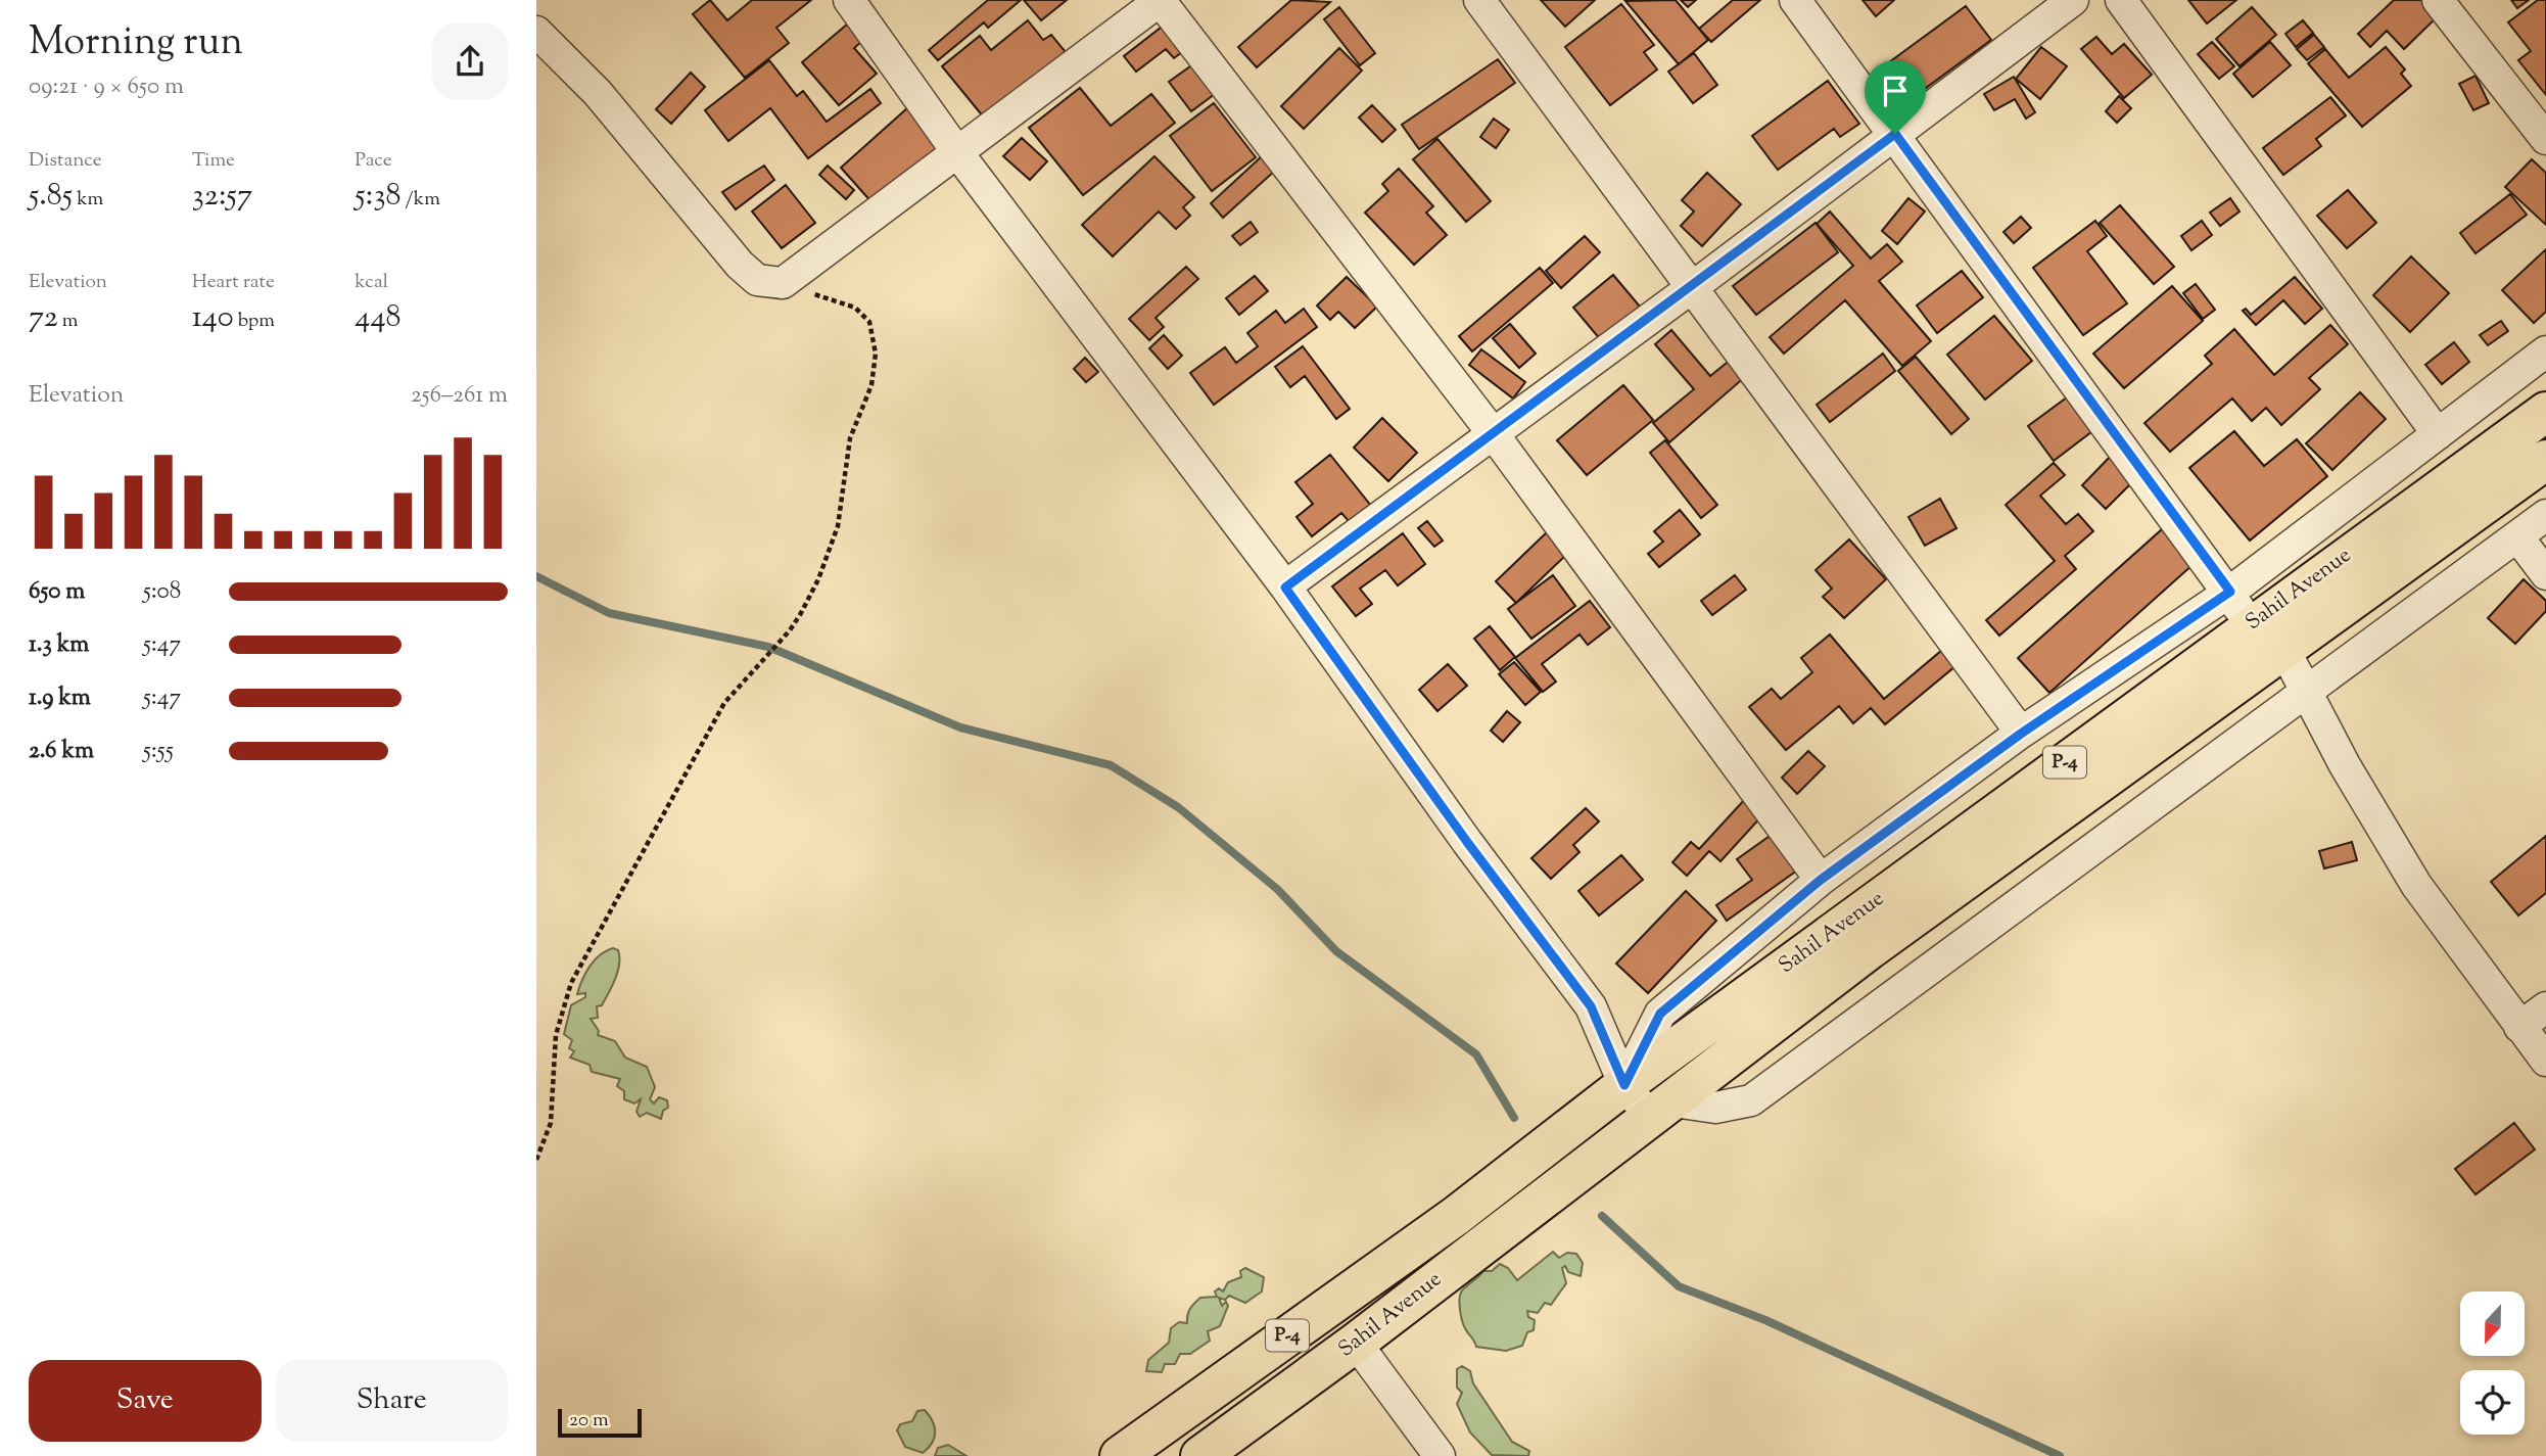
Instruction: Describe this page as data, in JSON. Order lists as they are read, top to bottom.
{
  "streets": {
    "highway": ["Sahil Avenue", "P-4"]
  },
  "scale_bar": "20 m",
  "north": "bottom",
  "page": {
    "heading": ["Morning run", "09:21 · 9 × 650 m"],
    "stats": [
      ["Distance", "5.85 km"],
      ["Time", "32:57"],
      ["Pace", "5:38 /km"],
      ["Elevation", "72 m"],
      ["Heart rate", "140 bpm"],
      ["kcal", "448"]
    ],
    "chart": ["Elevation", "256–261 m"],
    "list": [
      {
        "name": "650 m",
        "note": "5:08"
      },
      {
        "name": "1.3 km",
        "note": "5:47"
      },
      {
        "name": "1.9 km",
        "note": "5:47"
      },
      {
        "name": "2.6 km",
        "note": "5:55"
      }
    ],
    "buttons": ["Save", "Share"],
    "scale": "20 m"
  }
}
